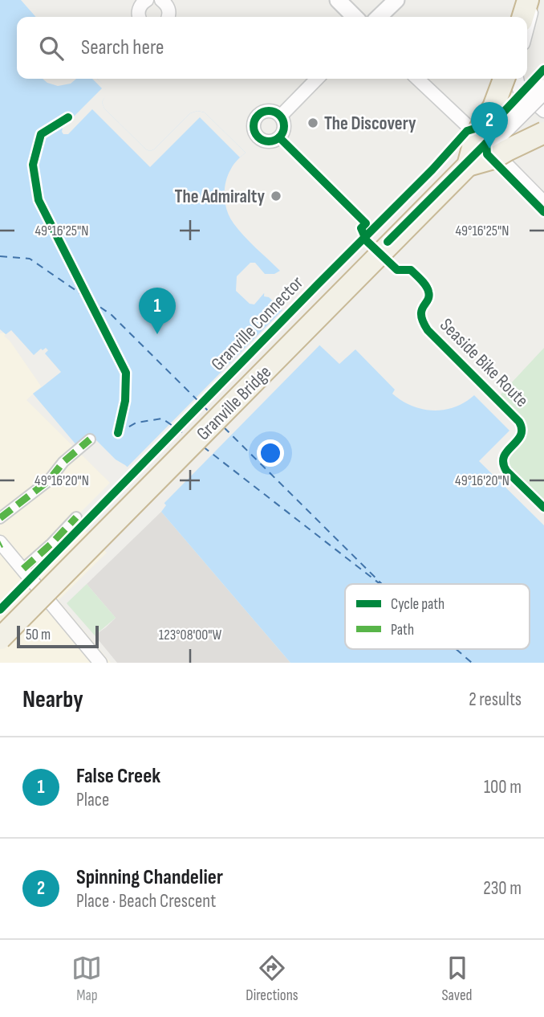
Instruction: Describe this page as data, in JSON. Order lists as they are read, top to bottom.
{
  "streets": {
    "highway": ["Granville Bridge"],
    "cycle path": ["Granville Connector", "Seaside Bike Route"]
  },
  "places": ["The Discovery", "The Admiralty"],
  "legend": ["Cycle path", "Path"],
  "scale_bar": "50 m",
  "page": {
    "search": "Search here",
    "pins": ["2", "1"],
    "scale": "50 m",
    "heading": ["Nearby", "2 results"],
    "list": [
      {
        "mark": "1",
        "name": "False Creek",
        "note": "Place",
        "value": "100 m"
      },
      {
        "mark": "2",
        "name": "Spinning Chandelier",
        "note": "Place · Beach Crescent",
        "value": "230 m"
      }
    ],
    "nav": ["Map", "Directions", "Saved"]
  },
  "coordinates": ["49°16'25\"N", "49°16'20\"N", "123°08'00\"W"]
}
